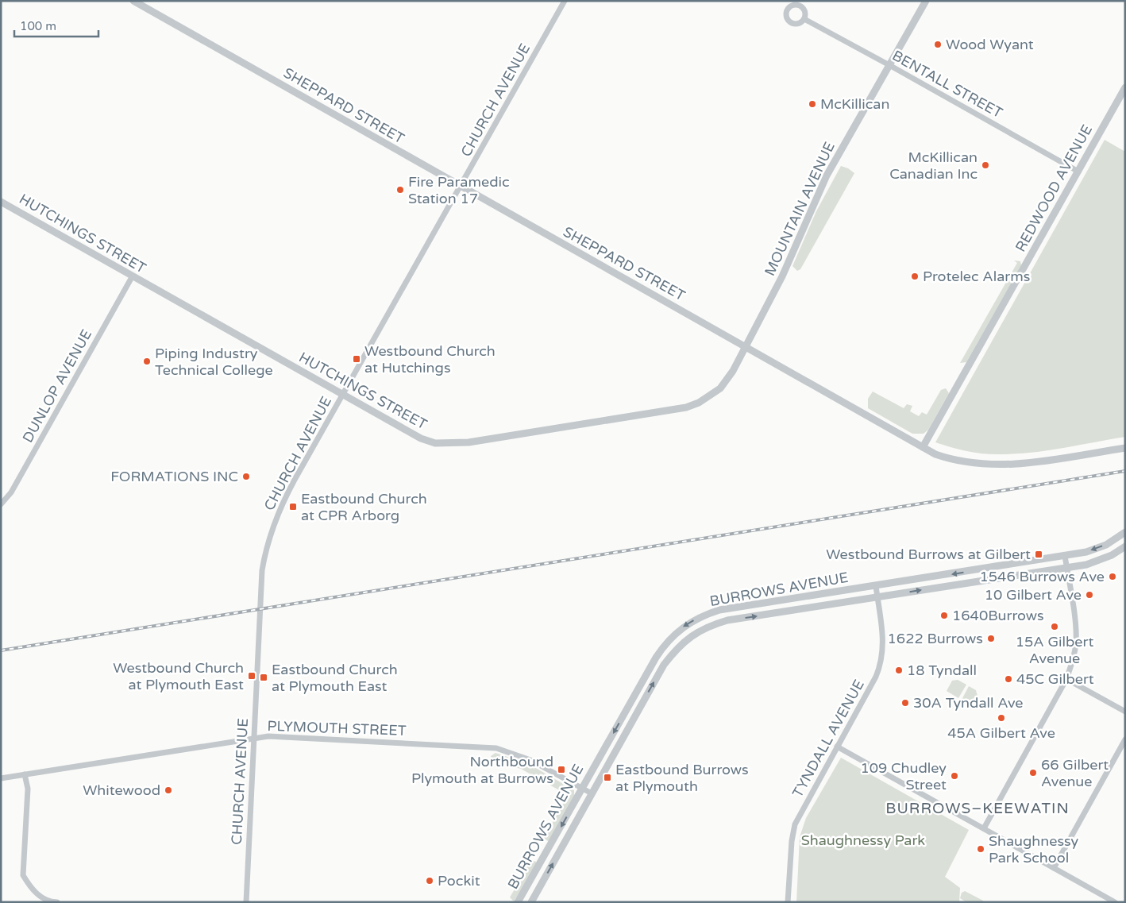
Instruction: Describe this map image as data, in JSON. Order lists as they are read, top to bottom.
{
  "streets": {
    "street": [
      "BENTALL STREET",
      "CHURCH AVENUE",
      "SHEPPARD STREET",
      "REDWOOD AVENUE",
      "MOUNTAIN AVENUE",
      "HUTCHINGS STREET",
      "DUNLOP AVENUE",
      "BURROWS AVENUE",
      "PLYMOUTH STREET",
      "TYNDALL AVENUE"
    ]
  },
  "crossings": [
    ["BENTALL STREET", "REDWOOD AVENUE"],
    ["BENTALL STREET", "MOUNTAIN AVENUE"],
    ["CHURCH AVENUE", "SHEPPARD STREET"],
    ["CHURCH AVENUE", "HUTCHINGS STREET"],
    ["CHURCH AVENUE", "PLYMOUTH STREET"],
    ["SHEPPARD STREET", "REDWOOD AVENUE"],
    ["SHEPPARD STREET", "MOUNTAIN AVENUE"],
    ["SHEPPARD STREET", "HUTCHINGS STREET"],
    ["MOUNTAIN AVENUE", "HUTCHINGS STREET"],
    ["HUTCHINGS STREET", "DUNLOP AVENUE"],
    ["BURROWS AVENUE", "PLYMOUTH STREET"],
    ["BURROWS AVENUE", "TYNDALL AVENUE"]
  ],
  "districts": ["BURROWS–KEEWATIN"],
  "parks": ["Shaughnessy Park"],
  "places": {
    "other": [
      "Wood Wyant",
      "McKillican",
      "McKillican Canadian Inc",
      "Fire Paramedic Station 17",
      "Protelec Alarms",
      "Piping Industry Technical College",
      "FORMATIONS INC",
      "1546 Burrows Ave",
      "10 Gilbert Ave",
      "1640Burrows",
      "15A Gilbert Avenue",
      "1622 Burrows",
      "18 Tyndall",
      "45C Gilbert",
      "30A Tyndall Ave",
      "45A Gilbert Ave",
      "66 Gilbert Avenue",
      "109 Chudley Street",
      "Whitewood",
      "Shaughnessy Park School",
      "Pockit"
    ],
    "transit": [
      "Westbound Church at Hutchings",
      "Eastbound Church at CPR Arborg",
      "Westbound Burrows at Gilbert",
      "Westbound Church at Plymouth East",
      "Eastbound Church at Plymouth East",
      "Northbound Plymouth at Burrows",
      "Eastbound Burrows at Plymouth"
    ]
  },
  "scale_bar": "100 m"
}
